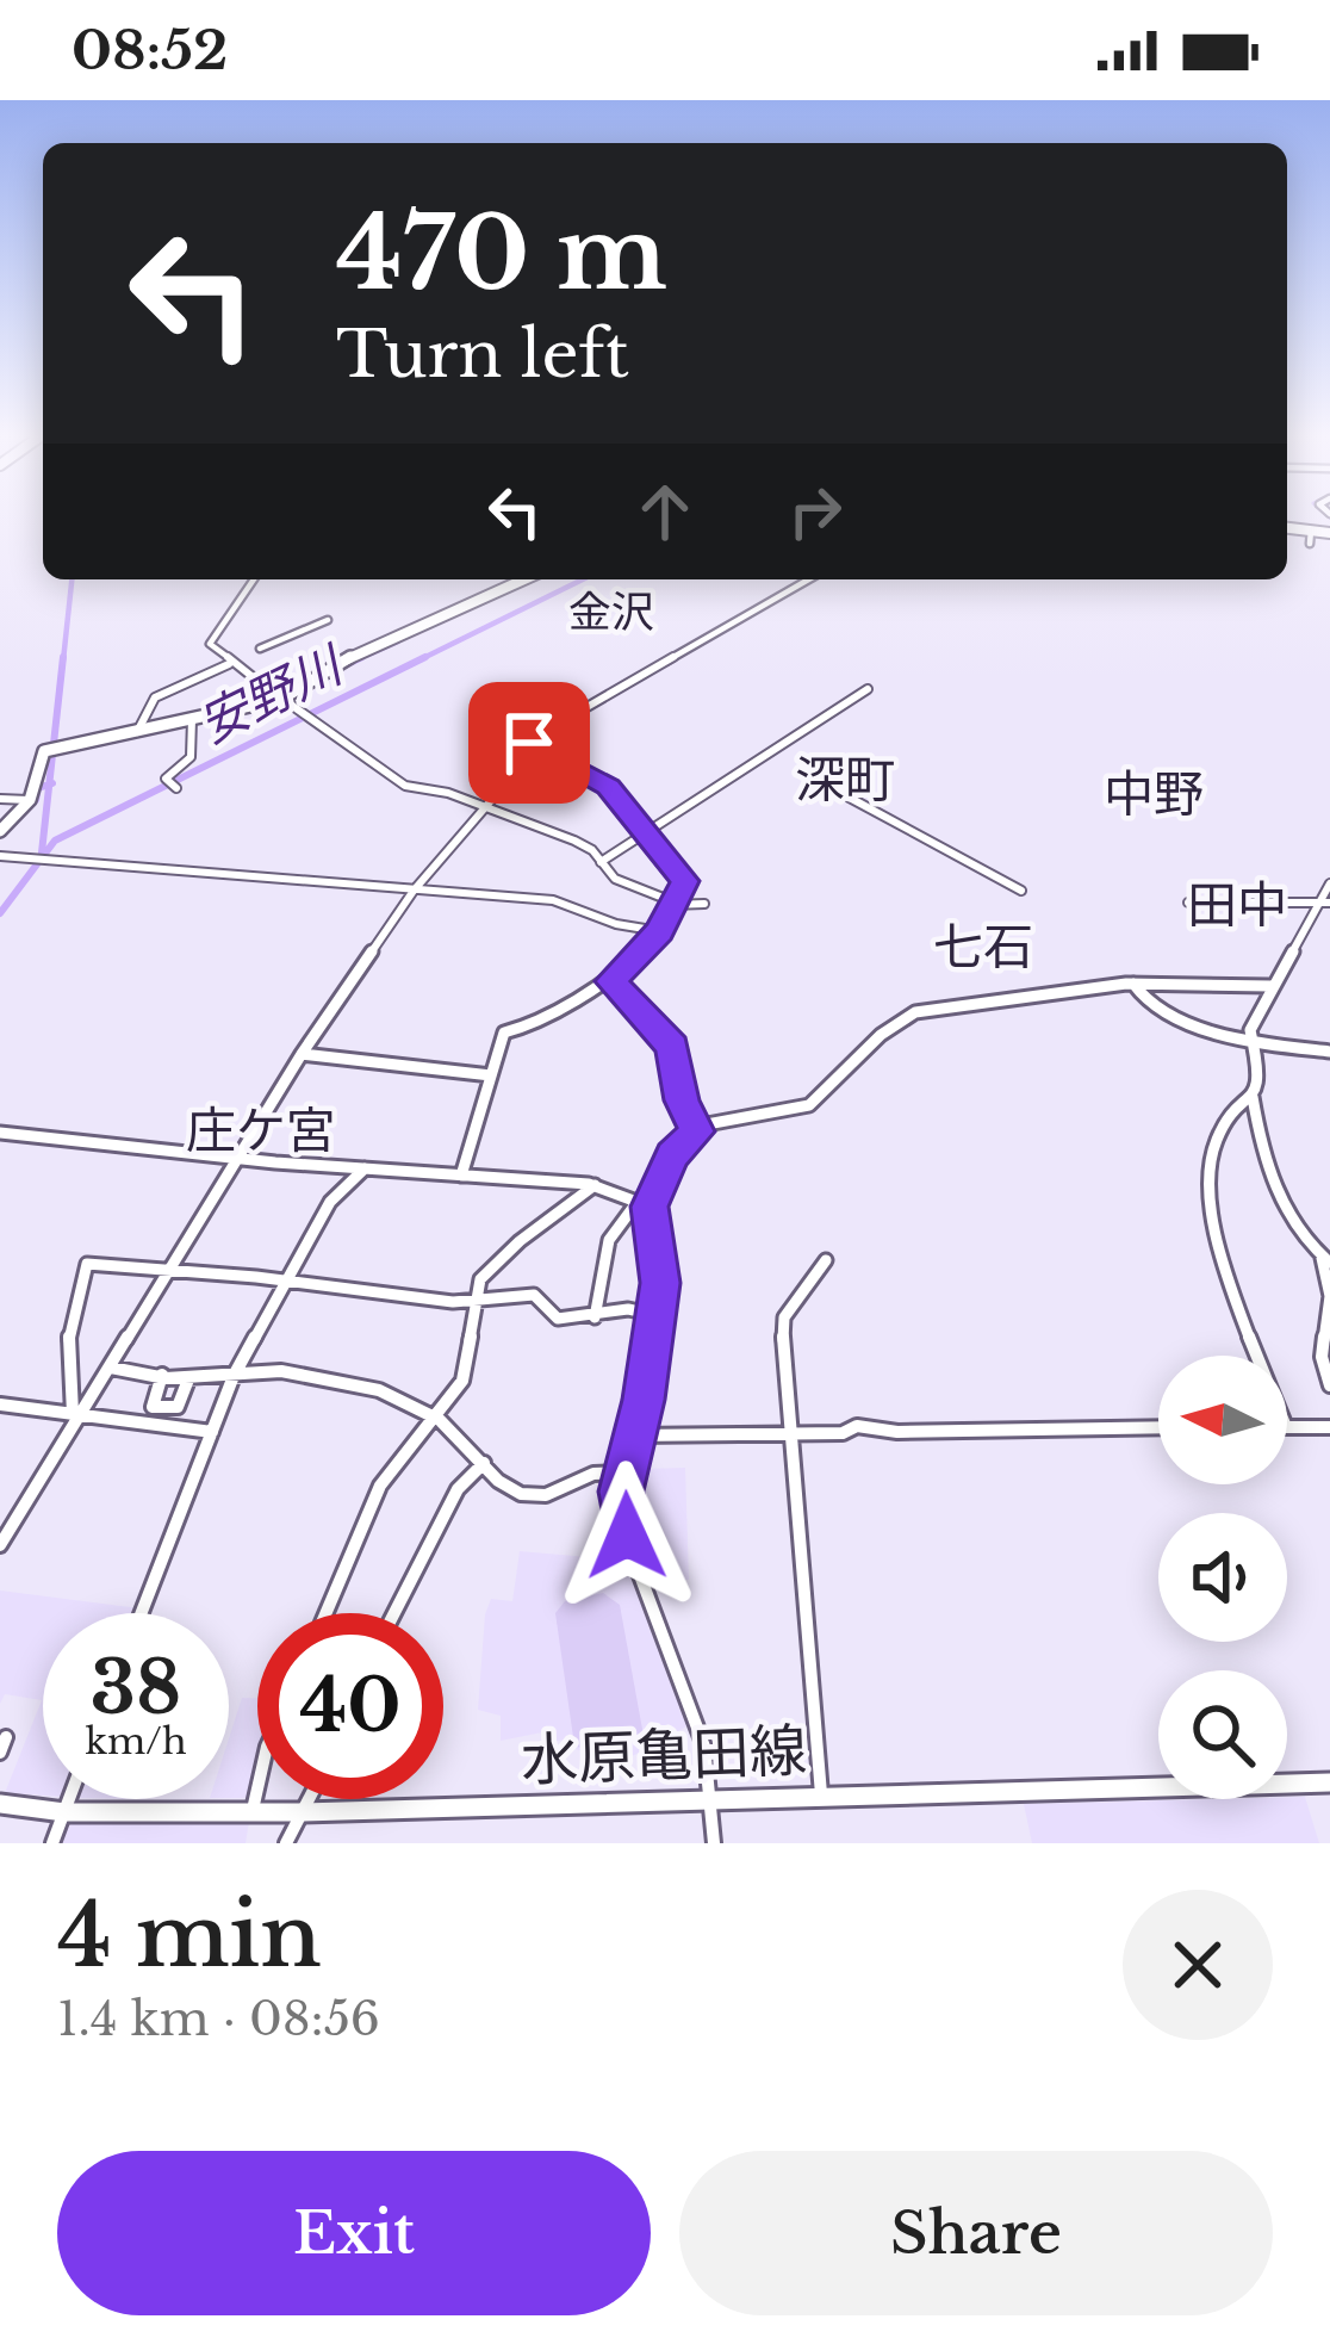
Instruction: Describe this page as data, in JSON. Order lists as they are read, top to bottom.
{
  "streets": {
    "main road": ["水原亀田線"]
  },
  "districts": [
    "金沢",
    "深町",
    "中野",
    "田中",
    "七石",
    "庄ケ宮"
  ],
  "water": ["安野川"],
  "north": "left",
  "page": {
    "status": "08:52",
    "turn": ["470 m", "Turn left"],
    "speed": "38 km/h",
    "limit": "40",
    "heading": ["4 min", "1.4 km · 08:56"],
    "buttons": ["Exit", "Share"]
  }
}
